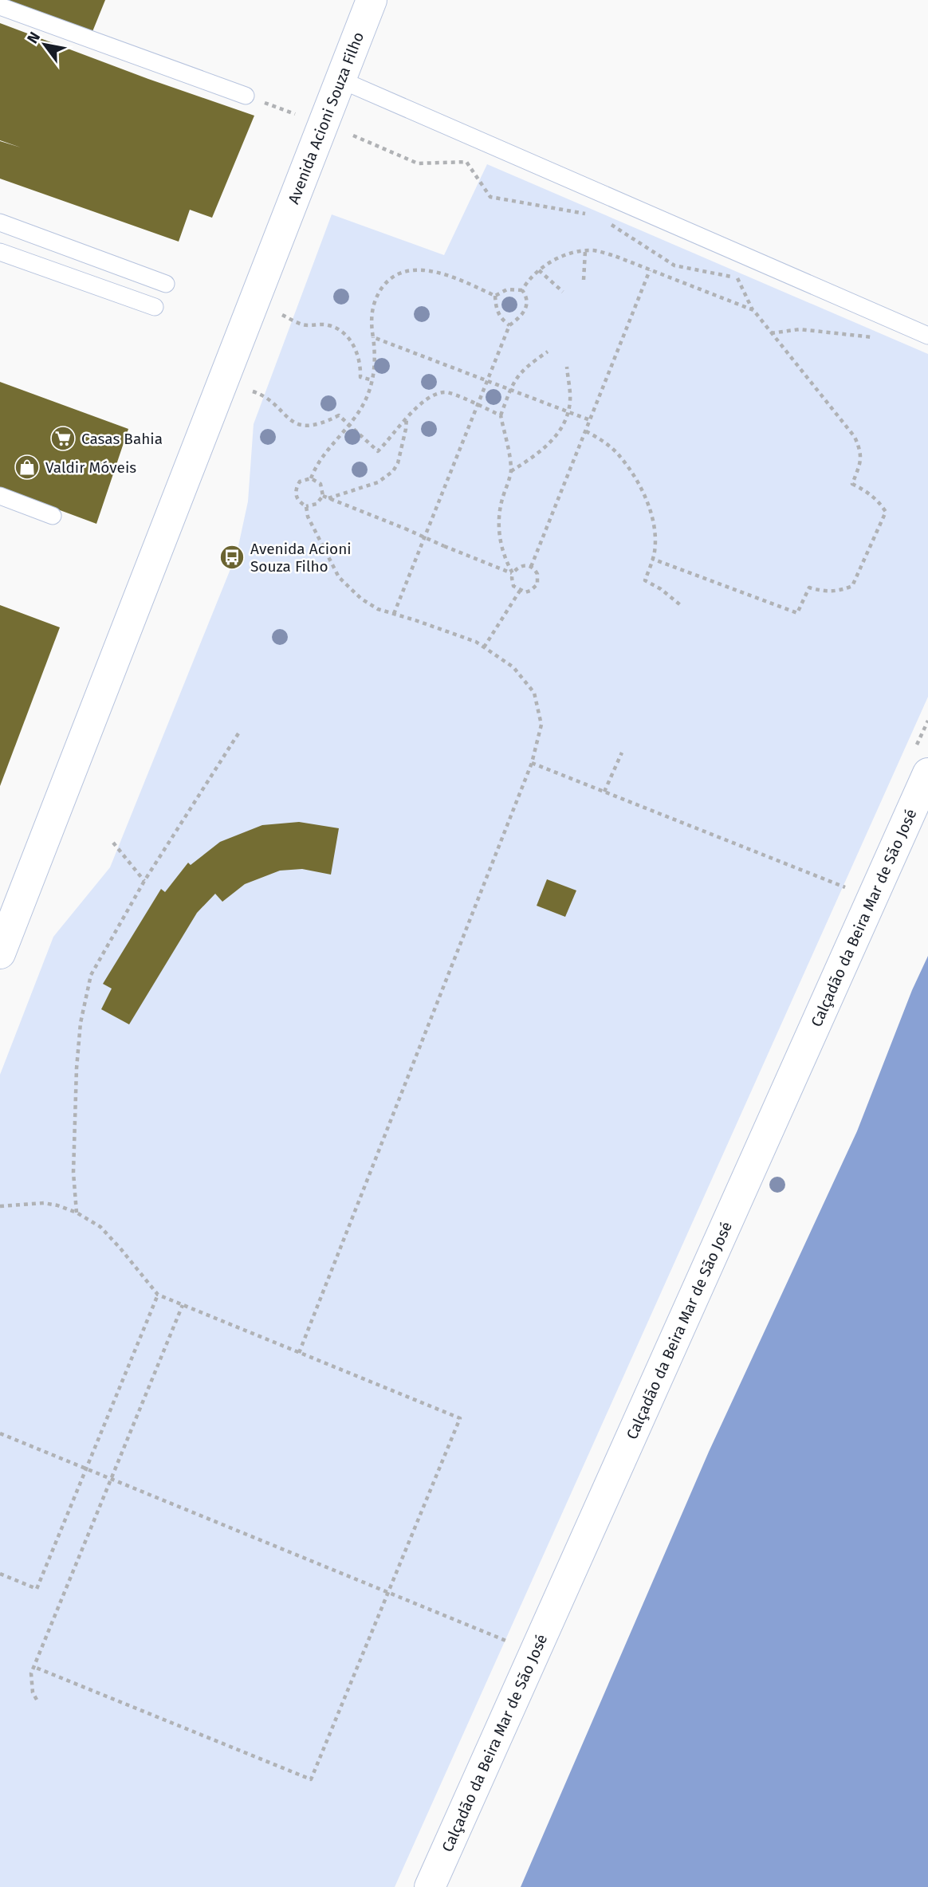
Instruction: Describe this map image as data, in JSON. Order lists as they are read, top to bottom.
{
  "streets": {
    "street": ["Avenida Acioni Souza Filho", "Calçadão da Beira Mar de São José"]
  },
  "places": {
    "supermarket": ["Casas Bahia"],
    "shop": ["Valdir Móveis"],
    "bus stop": ["Avenida Acioni Souza Filho"]
  },
  "north": "top left"
}
